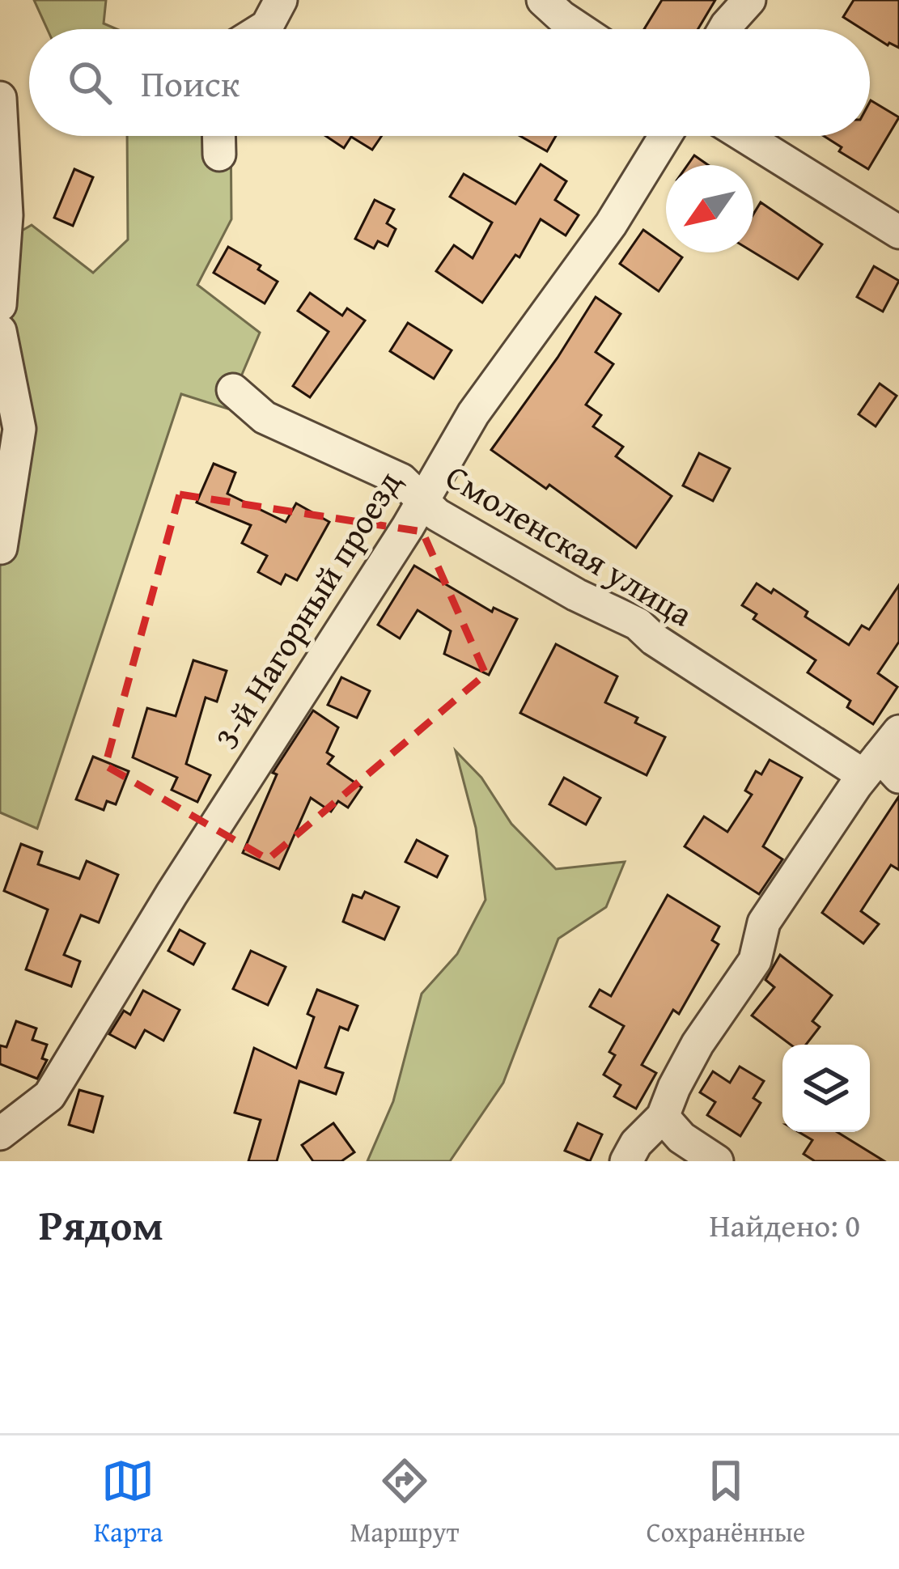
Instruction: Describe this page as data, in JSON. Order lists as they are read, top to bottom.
{
  "streets": {
    "street": ["Смоленская улица", "3-й Нагорный проезд"]
  },
  "crossings": [
    ["Смоленская улица", "3-й Нагорный проезд"]
  ],
  "north": "bottom left",
  "page": {
    "search": "Поиск",
    "heading": ["Рядом", "Найдено: 0"],
    "nav": ["Карта", "Маршрут", "Сохранённые"]
  }
}
